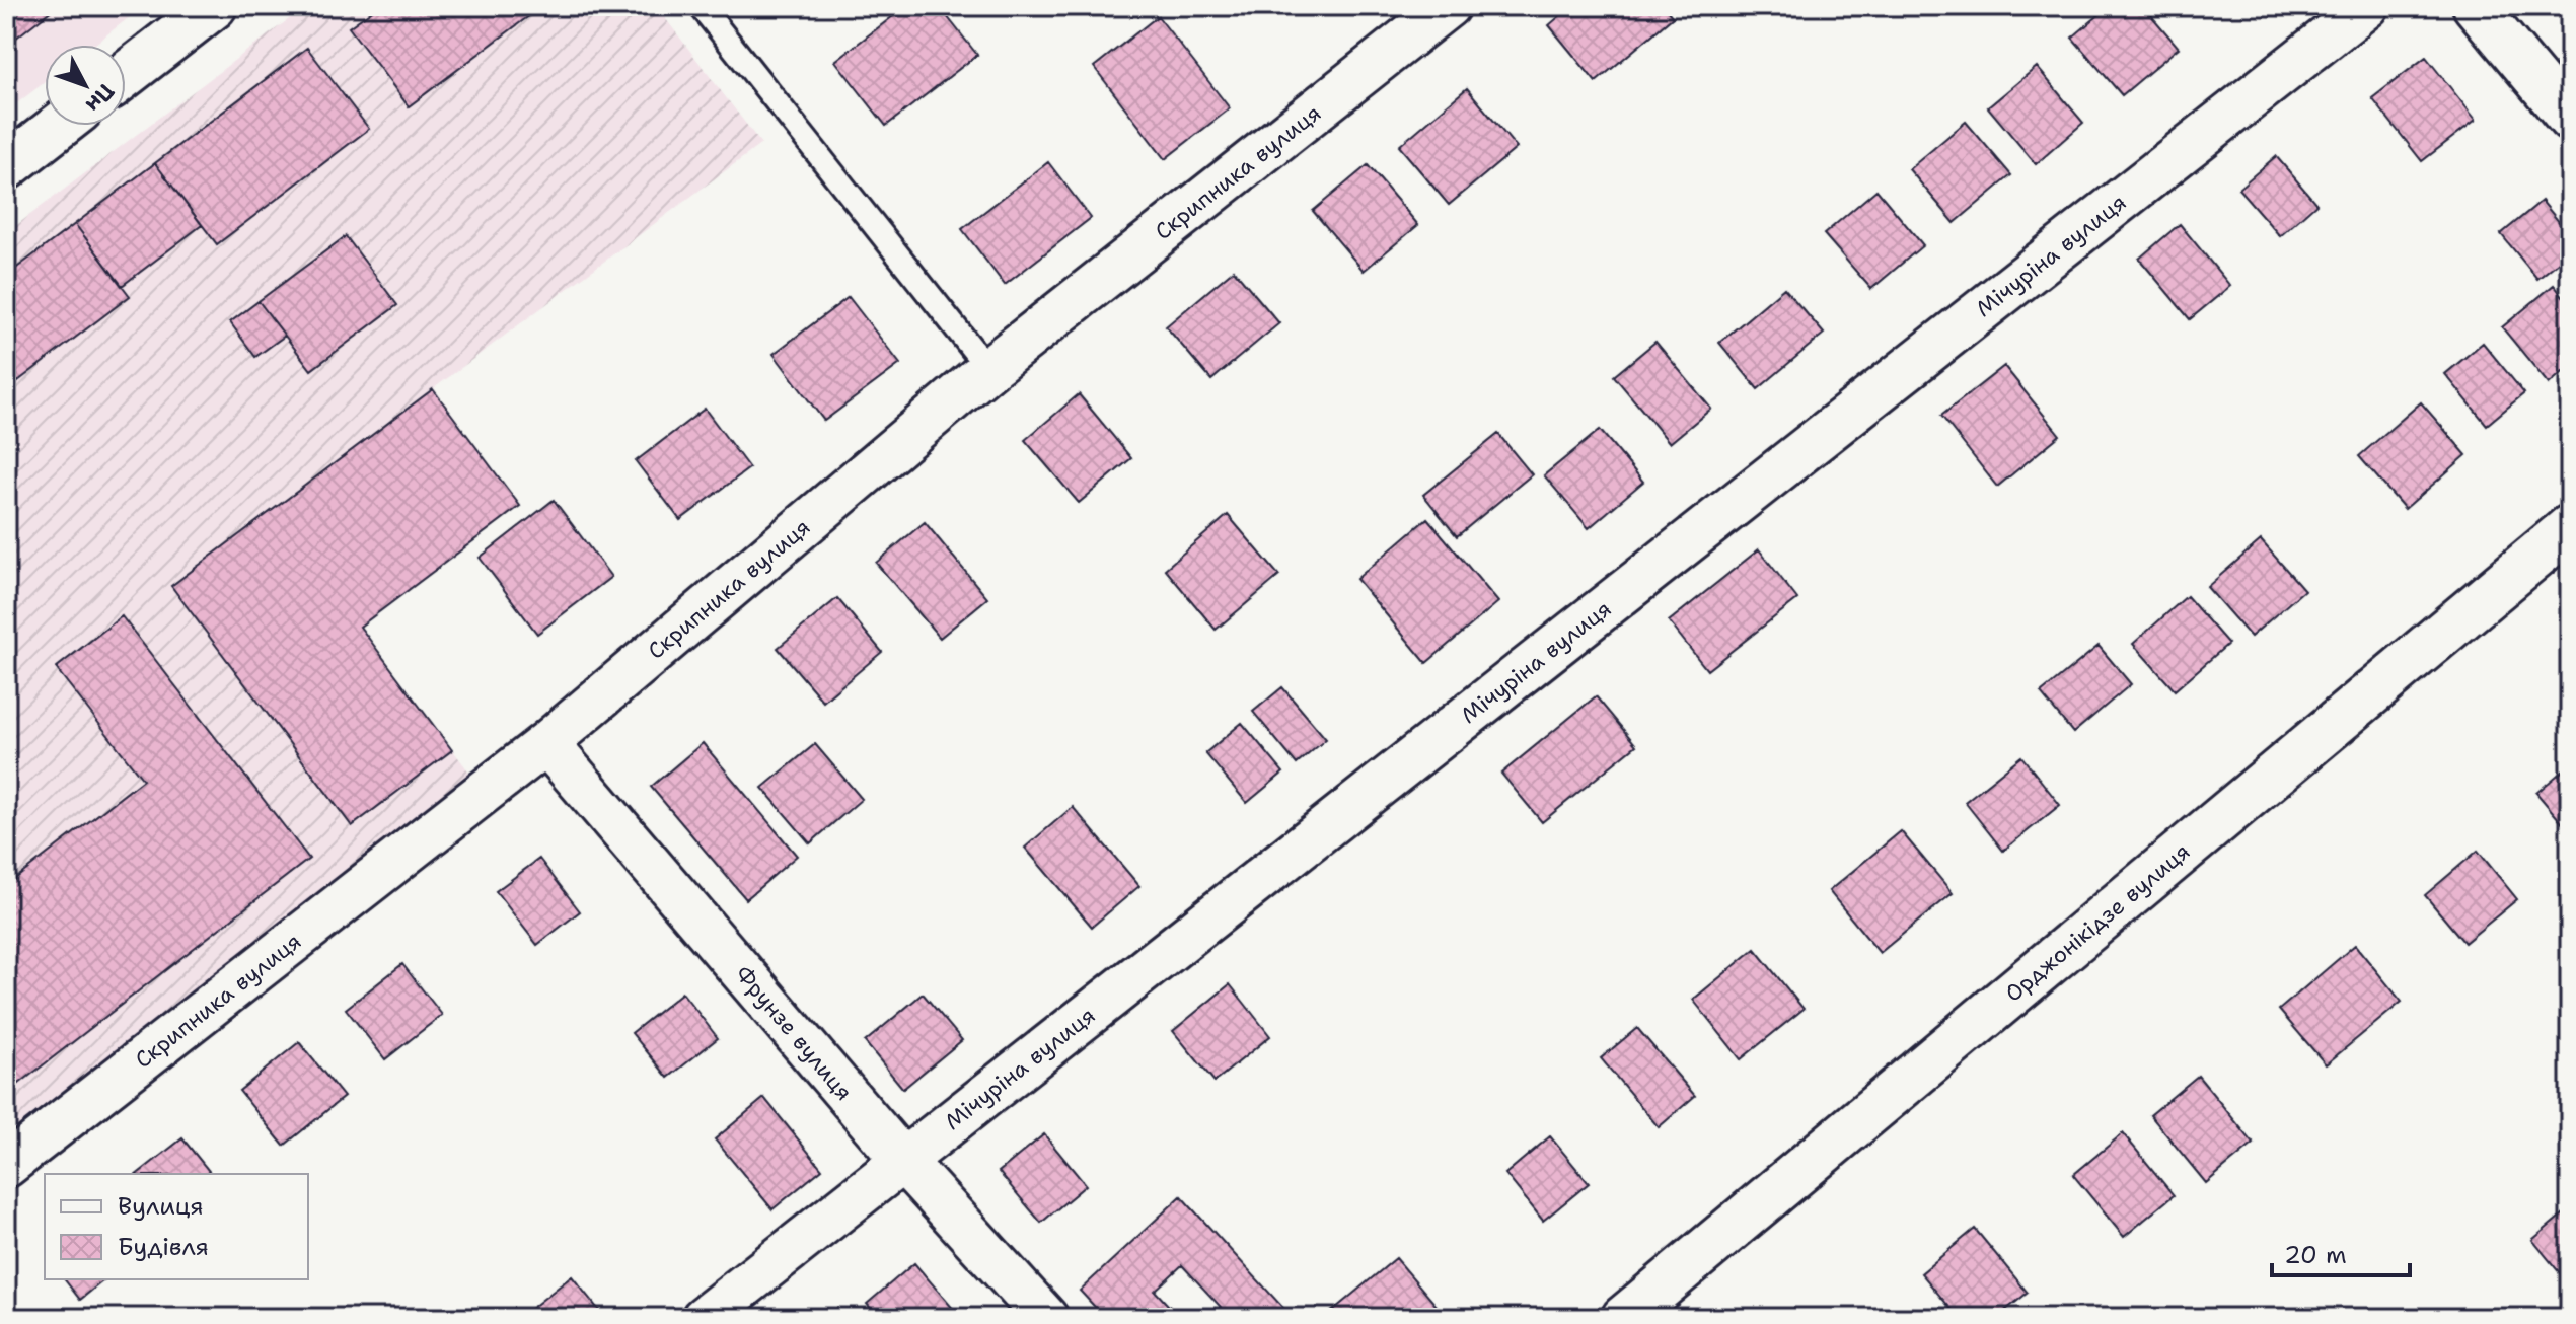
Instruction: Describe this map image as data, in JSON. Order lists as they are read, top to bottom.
{
  "streets": {
    "main road": ["Орджонікідзе вулиця"],
    "street": ["Скрипника вулиця", "Мічуріна вулиця", "Фрунзе вулиця"]
  },
  "crossings": [
    ["Скрипника вулиця", "Фрунзе вулиця"],
    ["Мічуріна вулиця", "Фрунзе вулиця"]
  ],
  "legend": ["Вулиця", "Будівля"],
  "scale_bar": "20 m",
  "north": "bottom right"
}
